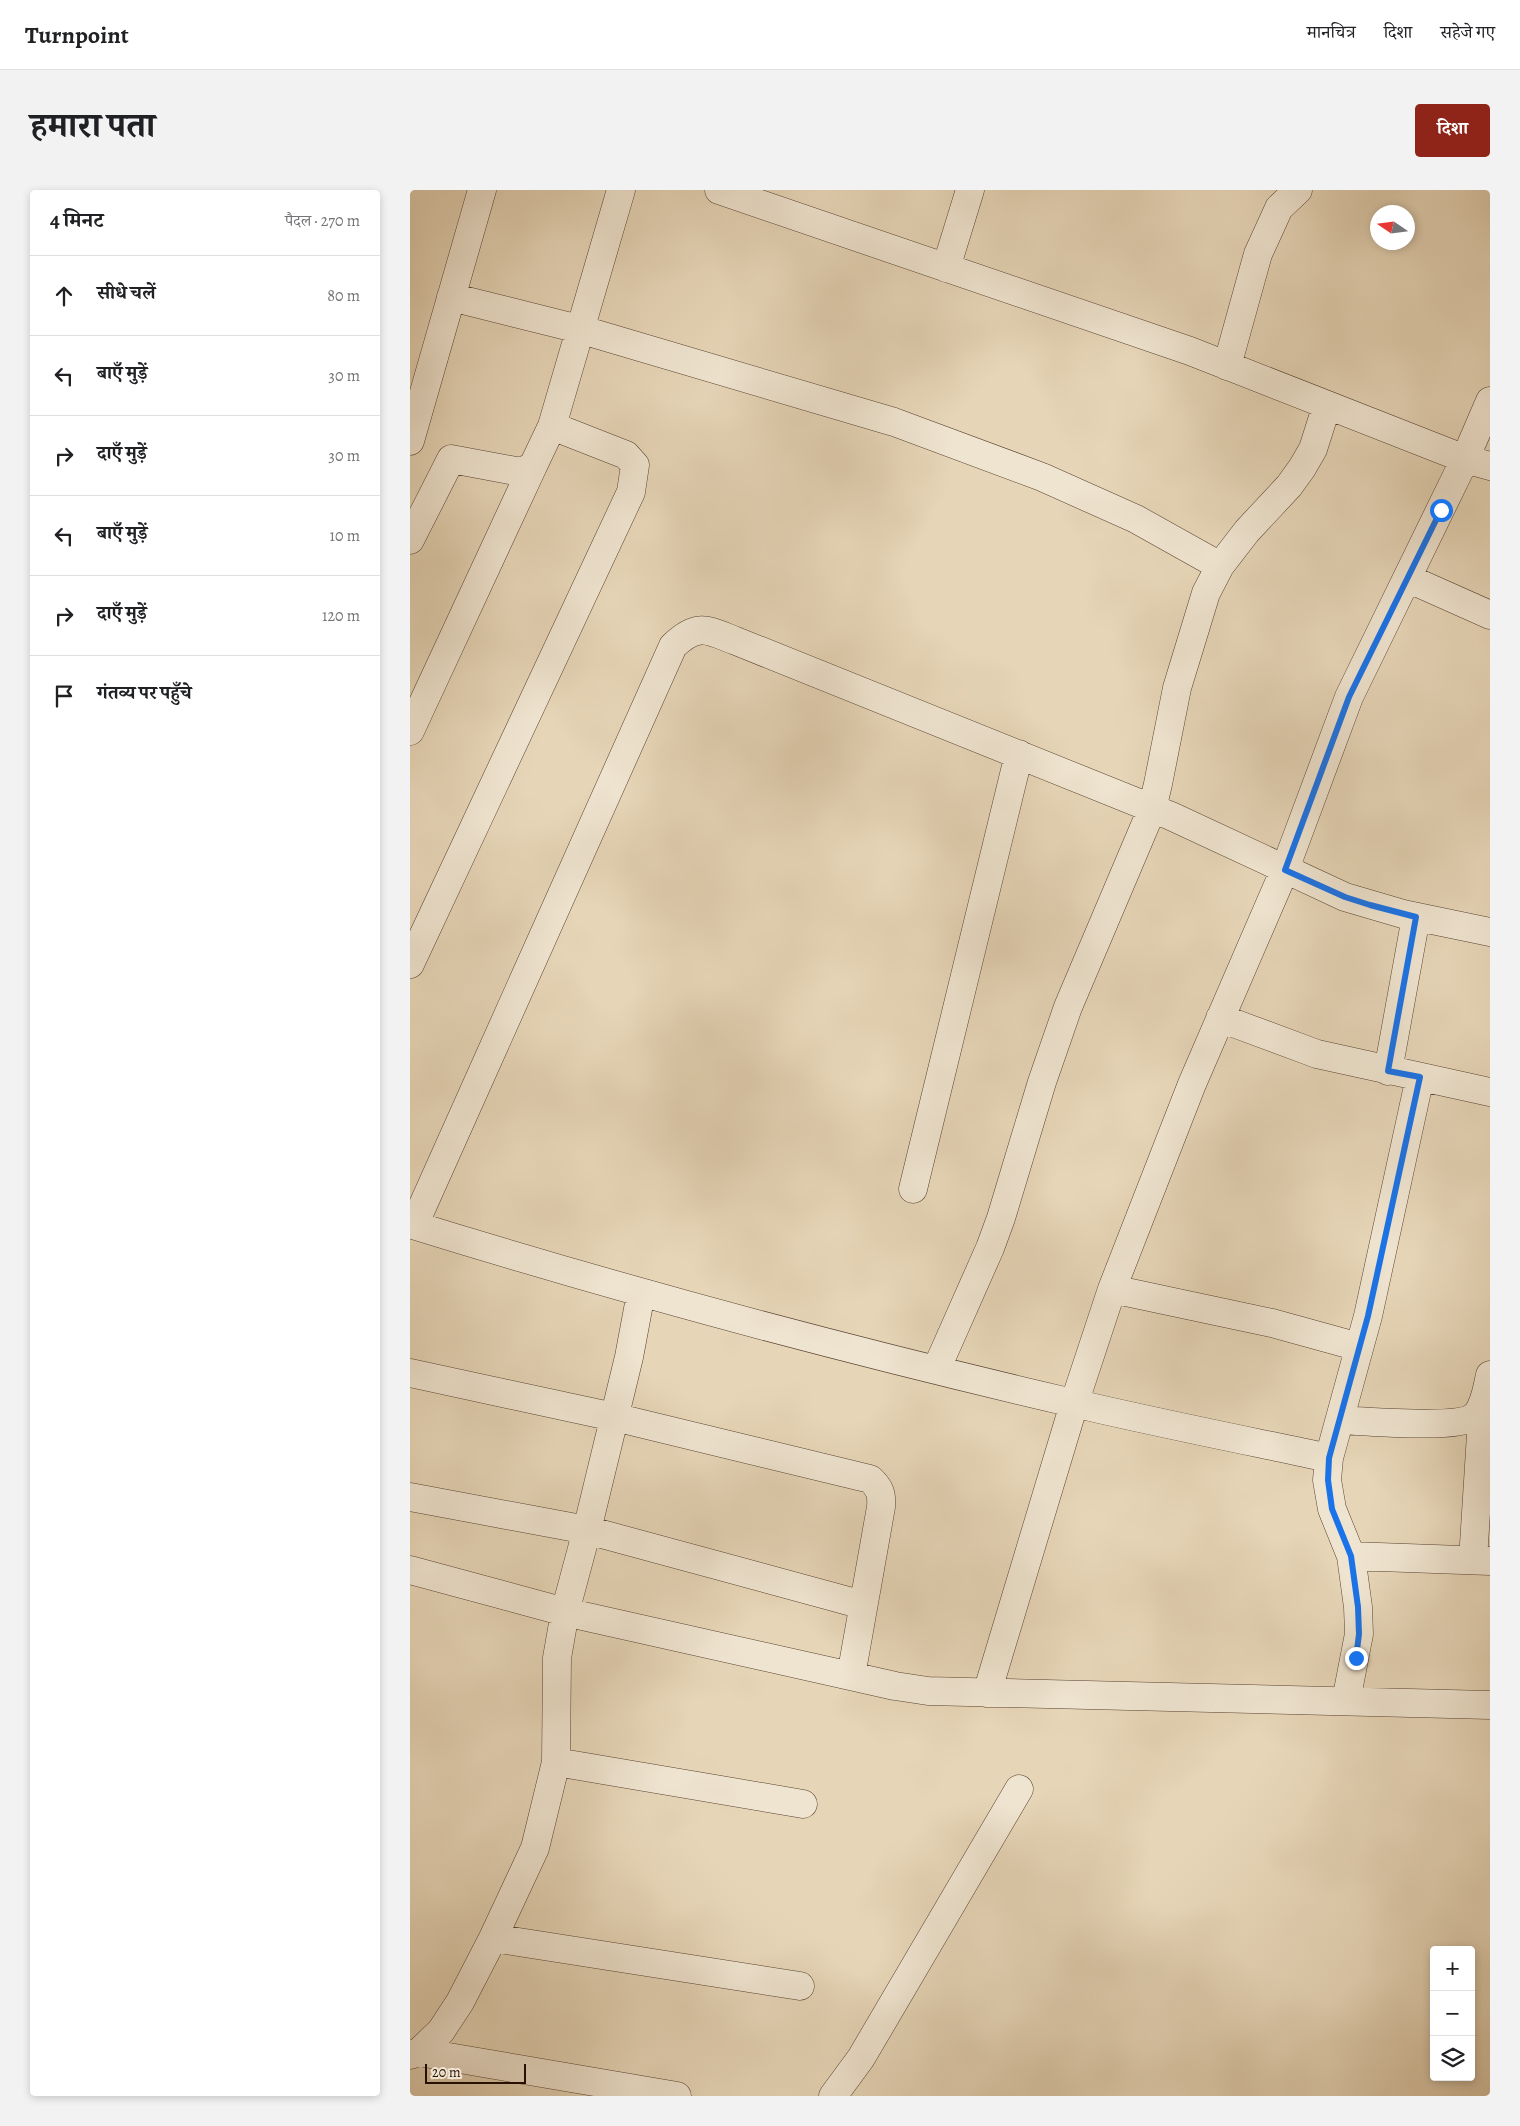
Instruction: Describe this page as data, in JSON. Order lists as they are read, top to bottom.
{
  "scale_bar": "20 m",
  "north": "left",
  "page": {
    "header": "Turnpoint",
    "nav": ["मानचित्र", "दिशा", "सहेजे गए"],
    "title": "हमारा पता",
    "buttons": "दिशा",
    "heading": ["4 मिनट", "पैदल · 270 m"],
    "list": [
      ["सीधे चलें", "80 m"],
      ["बाएँ मुड़ें", "30 m"],
      ["दाएँ मुड़ें", "30 m"],
      ["बाएँ मुड़ें", "10 m"],
      ["दाएँ मुड़ें", "120 m"],
      "गंतव्य पर पहुँचे"
    ],
    "map_buttons": ["+", "−"],
    "scale": "20 m"
  }
}
